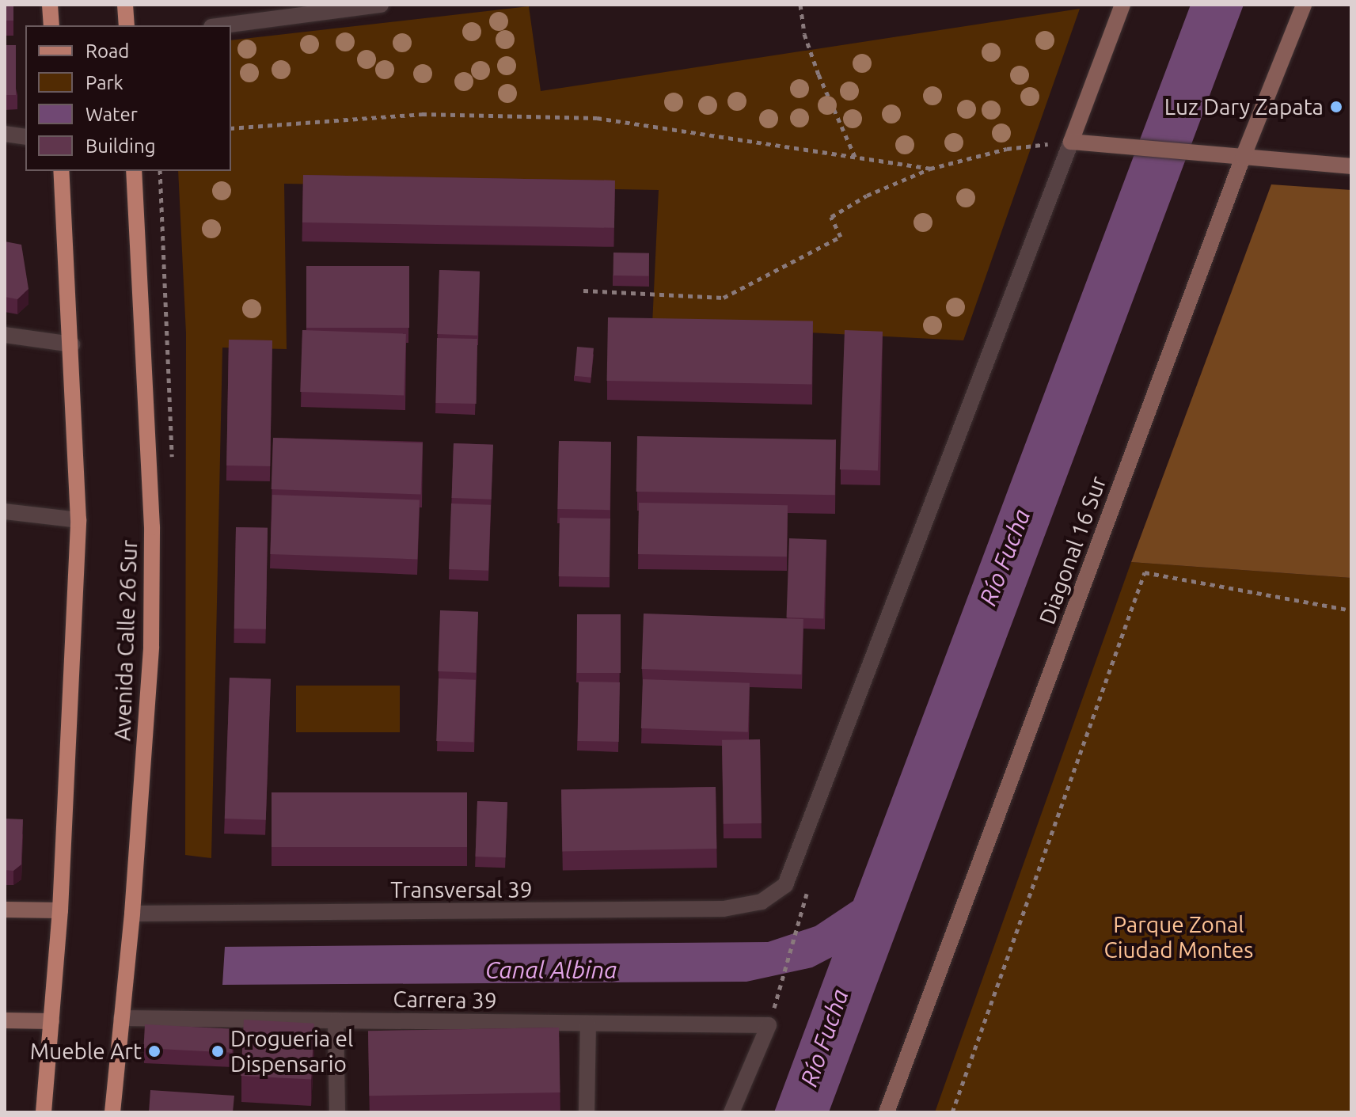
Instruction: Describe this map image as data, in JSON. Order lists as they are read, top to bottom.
{
  "streets": {
    "main road": ["Avenida Calle 26 Sur"],
    "street": ["Diagonal 16 Sur", "Transversal 39", "Carrera 39"]
  },
  "crossings": [
    ["Avenida Calle 26 Sur", "Transversal 39"],
    ["Avenida Calle 26 Sur", "Carrera 39"]
  ],
  "water": ["Río Fucha", "Canal Albina"],
  "parks": ["Parque Zonal Ciudad Montes"],
  "places": ["Luz Dary Zapata", "Mueble Art", "Drogueria el Dispensario"],
  "legend": [
    "Road",
    "Park",
    "Water",
    "Building"
  ]
}
